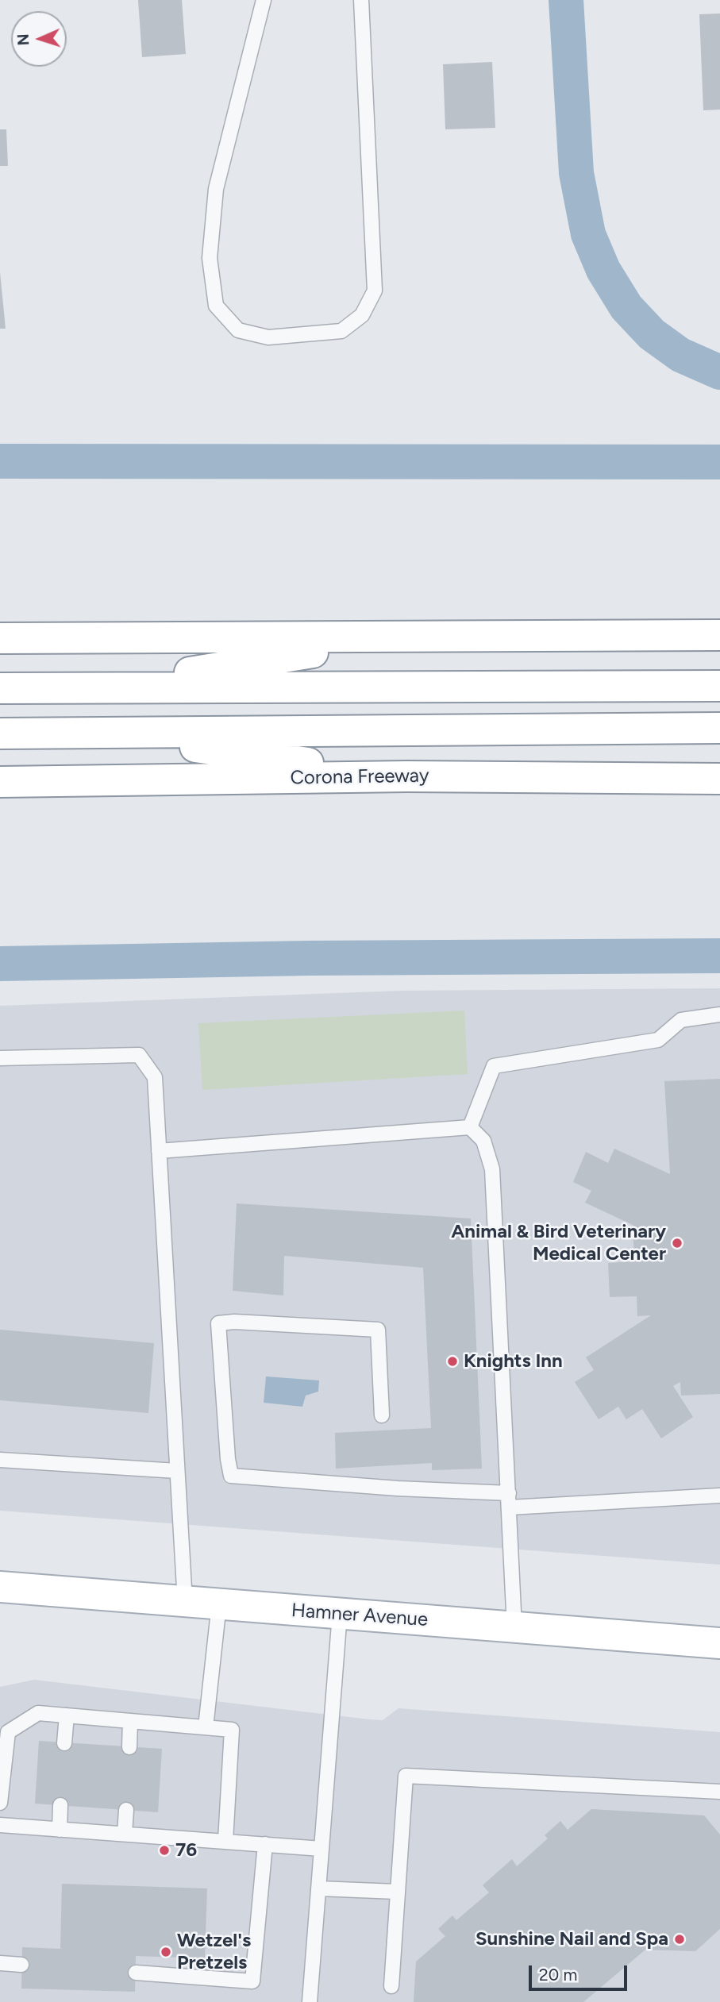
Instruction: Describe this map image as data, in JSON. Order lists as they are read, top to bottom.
{
  "streets": {
    "main road": ["Corona Freeway", "Hamner Avenue"]
  },
  "places": [
    "Animal & Bird Veterinary Medical Center",
    "Knights Inn",
    "76",
    "Sunshine Nail and Spa",
    "Wetzel's Pretzels"
  ],
  "scale_bar": "20 m",
  "north": "left"
}
